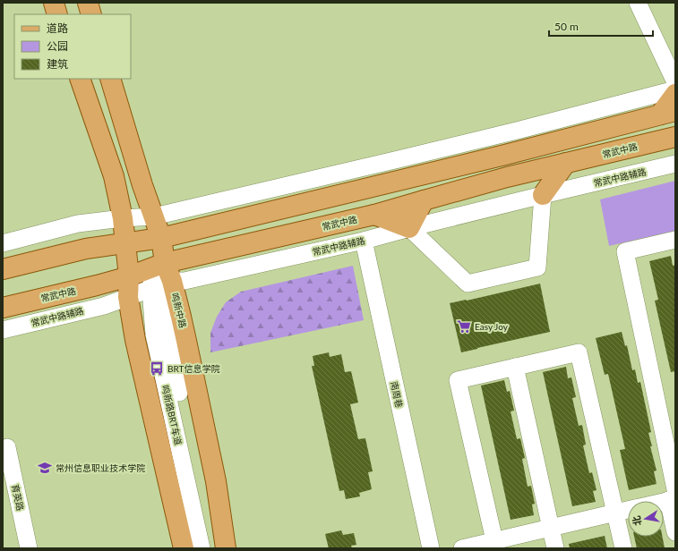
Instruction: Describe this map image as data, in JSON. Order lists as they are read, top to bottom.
{
  "streets": {
    "main road": ["常武中路", "鸣新中路"],
    "street": [
      "常武中路辅路",
      "南周巷",
      "鸣新路BRT车道",
      "育英路"
    ]
  },
  "crossings": [
    ["常武中路", "鸣新中路"],
    ["常武中路辅路", "鸣新中路"],
    ["常武中路辅路", "南周巷"],
    ["常武中路辅路", "鸣新路BRT车道"],
    ["鸣新中路", "鸣新路BRT车道"]
  ],
  "places": {
    "supermarket": ["Easy Joy"],
    "bus stop": ["BRT信息学院"],
    "school or university": ["常州信息职业技术学院"]
  },
  "legend": ["道路", "公园", "建筑"],
  "scale_bar": "50 m",
  "north": "left"
}
